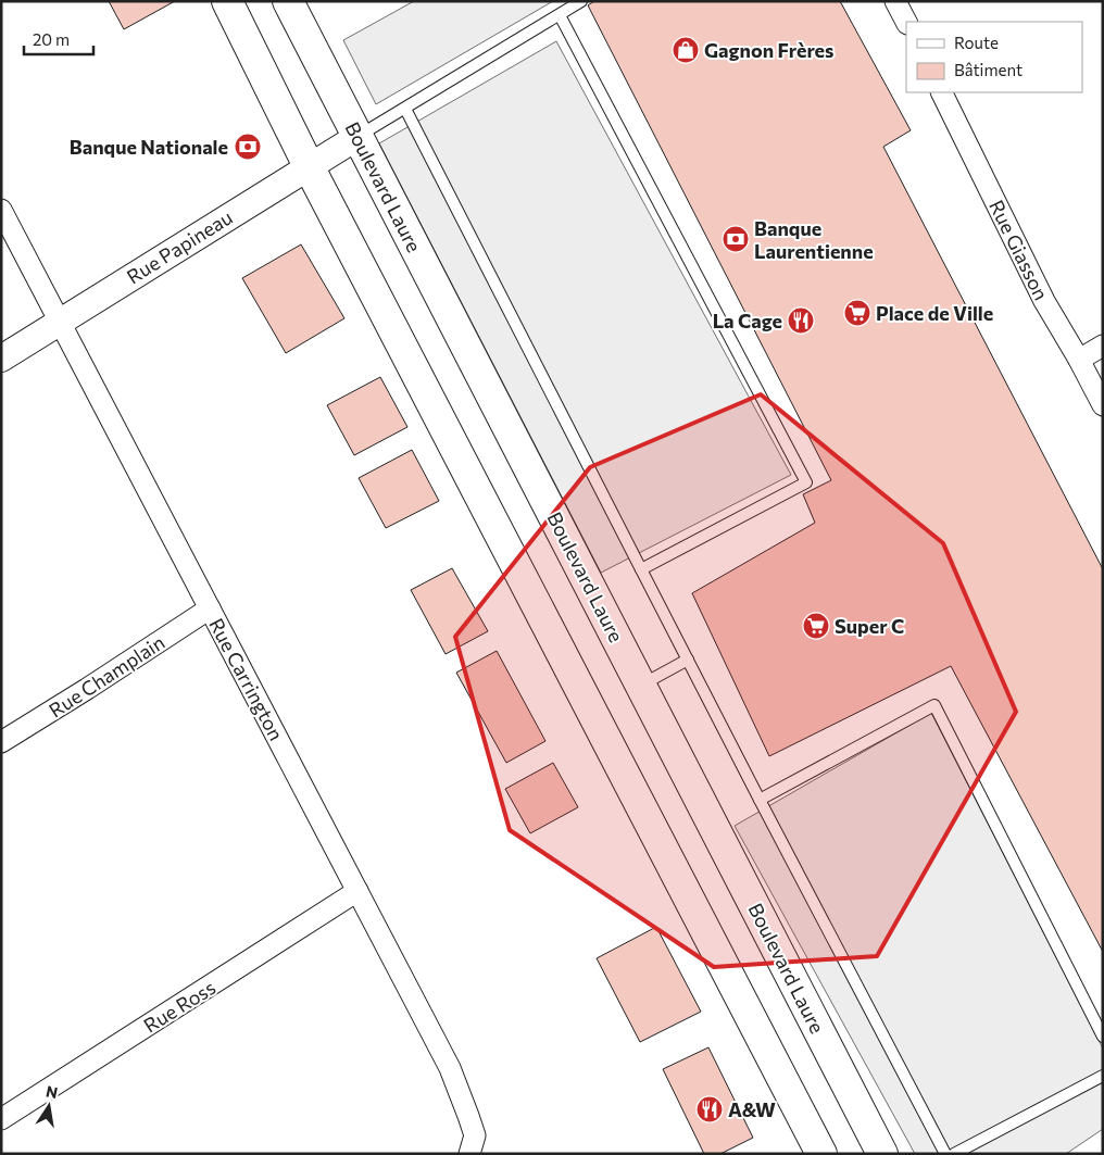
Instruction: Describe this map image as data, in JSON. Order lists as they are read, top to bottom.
{
  "streets": {
    "highway": ["Boulevard Laure"],
    "street": [
      "Rue Papineau",
      "Rue Giasson",
      "Rue Champlain",
      "Rue Carrington",
      "Rue Ross"
    ]
  },
  "crossings": [
    ["Boulevard Laure", "Rue Papineau"],
    ["Rue Papineau", "Rue Carrington"],
    ["Rue Champlain", "Rue Carrington"],
    ["Rue Carrington", "Rue Ross"]
  ],
  "places": {
    "shop": ["Gagnon Frères"],
    "bank": ["Banque Nationale", "Banque Laurentienne"],
    "supermarket": ["Place de Ville", "Super C"],
    "restaurant": ["La Cage", "A&W"]
  },
  "legend": ["Route", "Bâtiment"],
  "scale_bar": "20 m",
  "north": "top"
}
